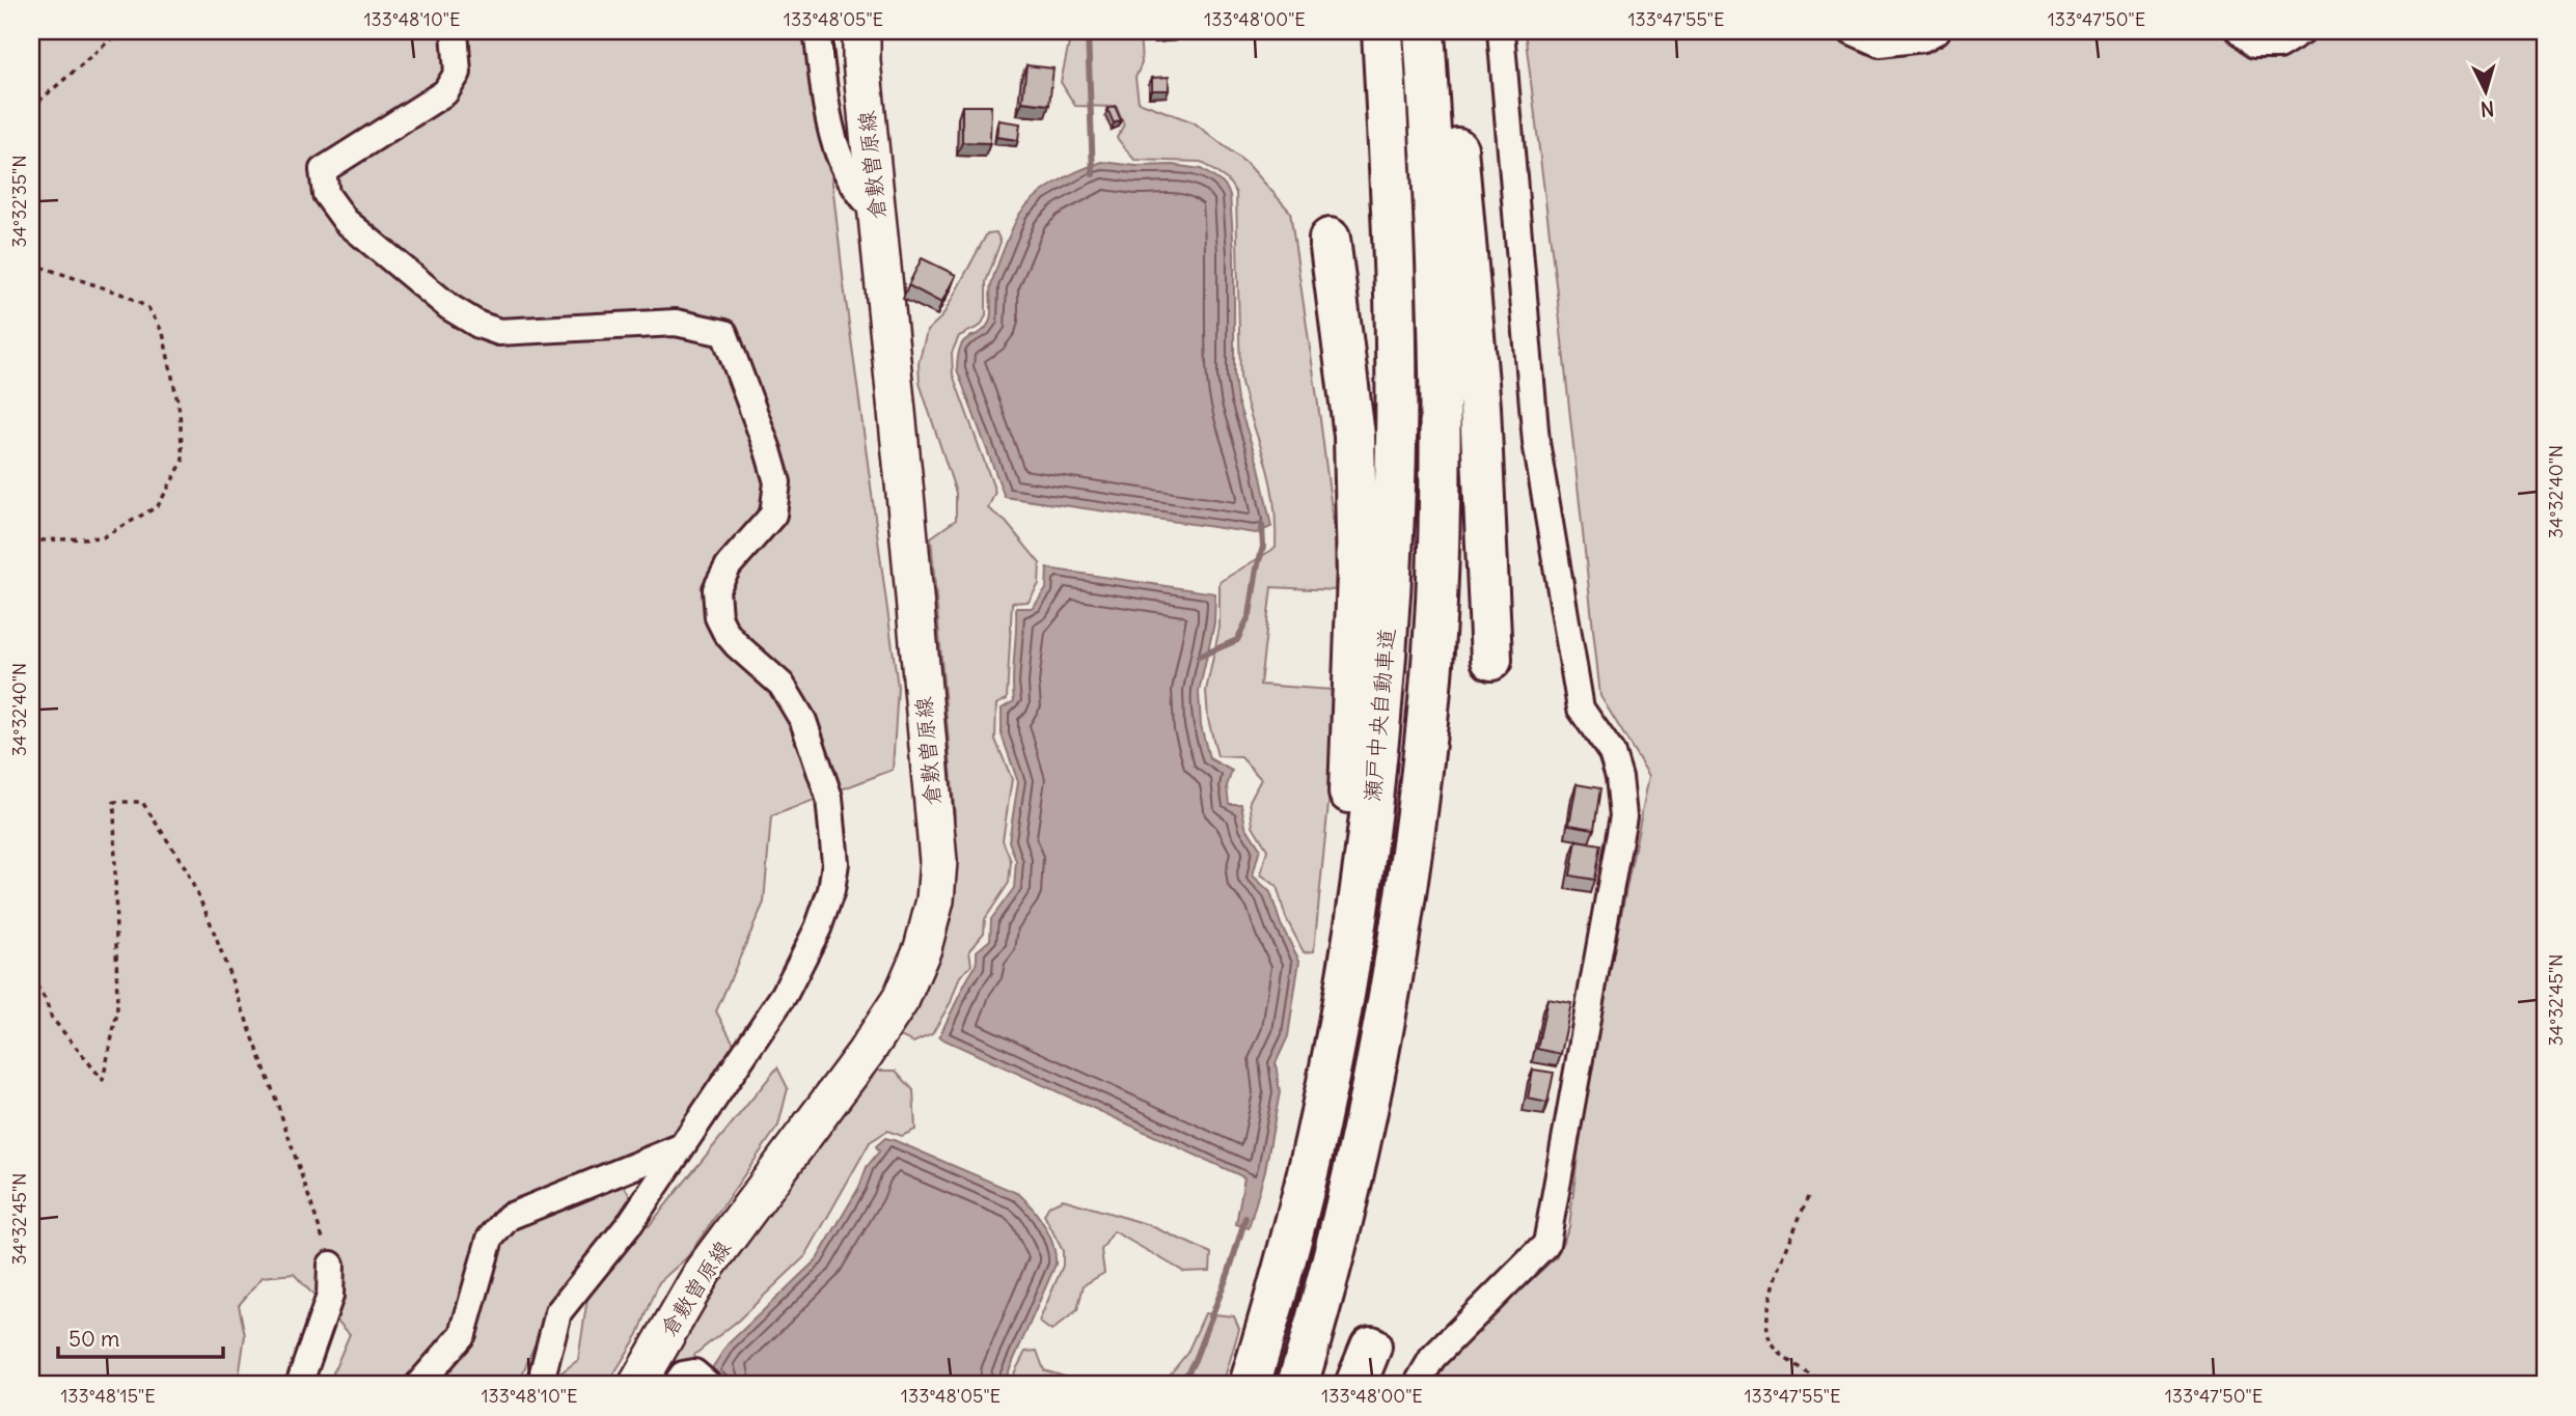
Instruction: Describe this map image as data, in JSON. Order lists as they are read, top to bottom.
{
  "streets": {
    "highway": ["瀬戸中央自動車道"],
    "street": ["倉敷曽原線"]
  },
  "scale_bar": "50 m",
  "north": "bottom",
  "coordinates": [
    "133°48'10\"E",
    "133°48'05\"E",
    "133°48'00\"E",
    "133°47'55\"E",
    "133°47'50\"E",
    "34°32'35\"N",
    "34°32'40\"N",
    "34°32'45\"N",
    "133°48'15\"E"
  ]
}
